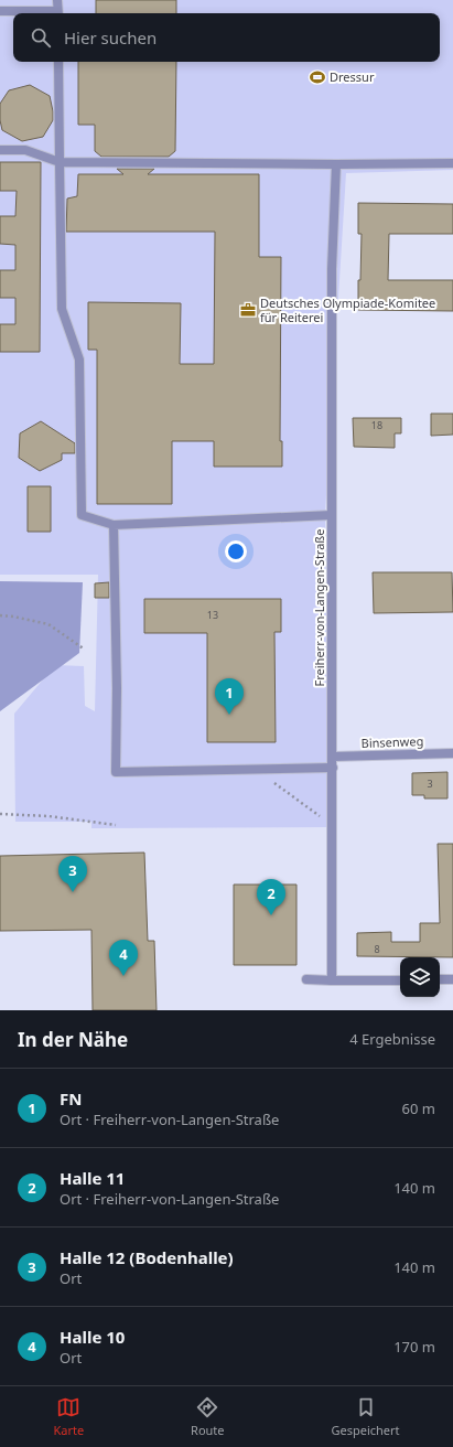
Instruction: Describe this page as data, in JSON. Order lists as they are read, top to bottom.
{
  "streets": {
    "street": ["Freiherr-von-Langen-Straße", "Binsenweg"]
  },
  "crossings": [
    ["Freiherr-von-Langen-Straße", "Binsenweg"]
  ],
  "places": {
    "sports": ["Dressur"],
    "office": ["Deutsches Olympiade-Komitee für Reiterei"]
  },
  "house_numbers": [
    "18",
    "13",
    "3",
    "8"
  ],
  "page": {
    "search": "Hier suchen",
    "pins": [
      "1",
      "3",
      "2",
      "4"
    ],
    "heading": ["In der Nähe", "4 Ergebnisse"],
    "list": [
      {
        "mark": "1",
        "name": "FN",
        "note": "Ort · Freiherr-von-Langen-Straße",
        "value": "60 m"
      },
      {
        "mark": "2",
        "name": "Halle 11",
        "note": "Ort · Freiherr-von-Langen-Straße",
        "value": "140 m"
      },
      {
        "mark": "3",
        "name": "Halle 12 (Bodenhalle)",
        "note": "Ort",
        "value": "140 m"
      },
      {
        "mark": "4",
        "name": "Halle 10",
        "note": "Ort",
        "value": "170 m"
      }
    ],
    "nav": ["Karte", "Route", "Gespeichert"]
  }
}
